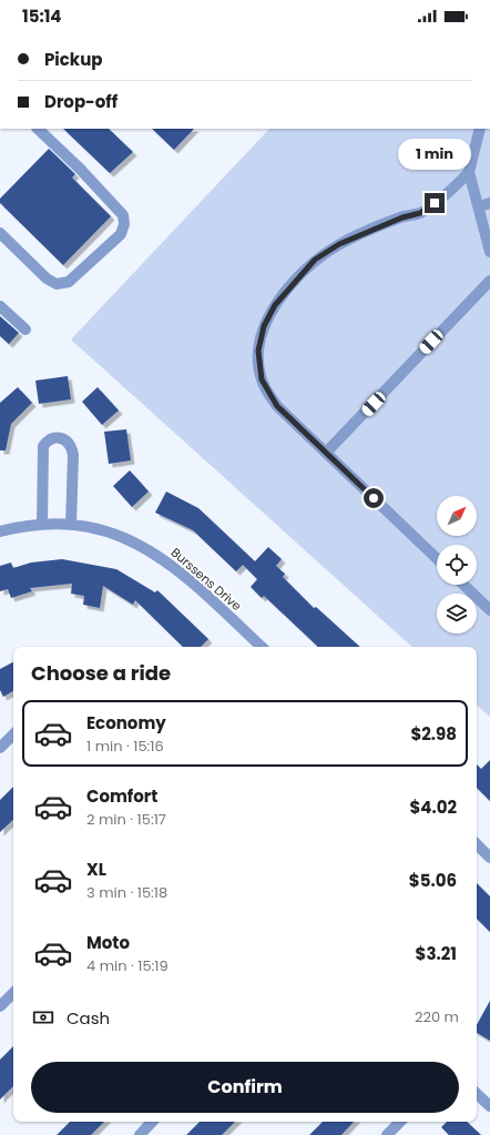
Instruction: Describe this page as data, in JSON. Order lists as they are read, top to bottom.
{
  "streets": {
    "street": ["Burssens Drive"]
  },
  "north": "top right",
  "page": {
    "status": "15:14",
    "banner": ["Pickup", "Drop-off"],
    "bubble": "1 min",
    "heading": "Choose a ride",
    "list": [
      {
        "name": "Economy",
        "note": "1 min · 15:16",
        "value": "$2.98"
      },
      {
        "name": "Comfort",
        "note": "2 min · 15:17",
        "value": "$4.02"
      },
      {
        "name": "XL",
        "note": "3 min · 15:18",
        "value": "$5.06"
      },
      {
        "name": "Moto",
        "note": "4 min · 15:19",
        "value": "$3.21"
      }
    ],
    "pay": ["Cash", "220 m"],
    "buttons": "Confirm"
  }
}
